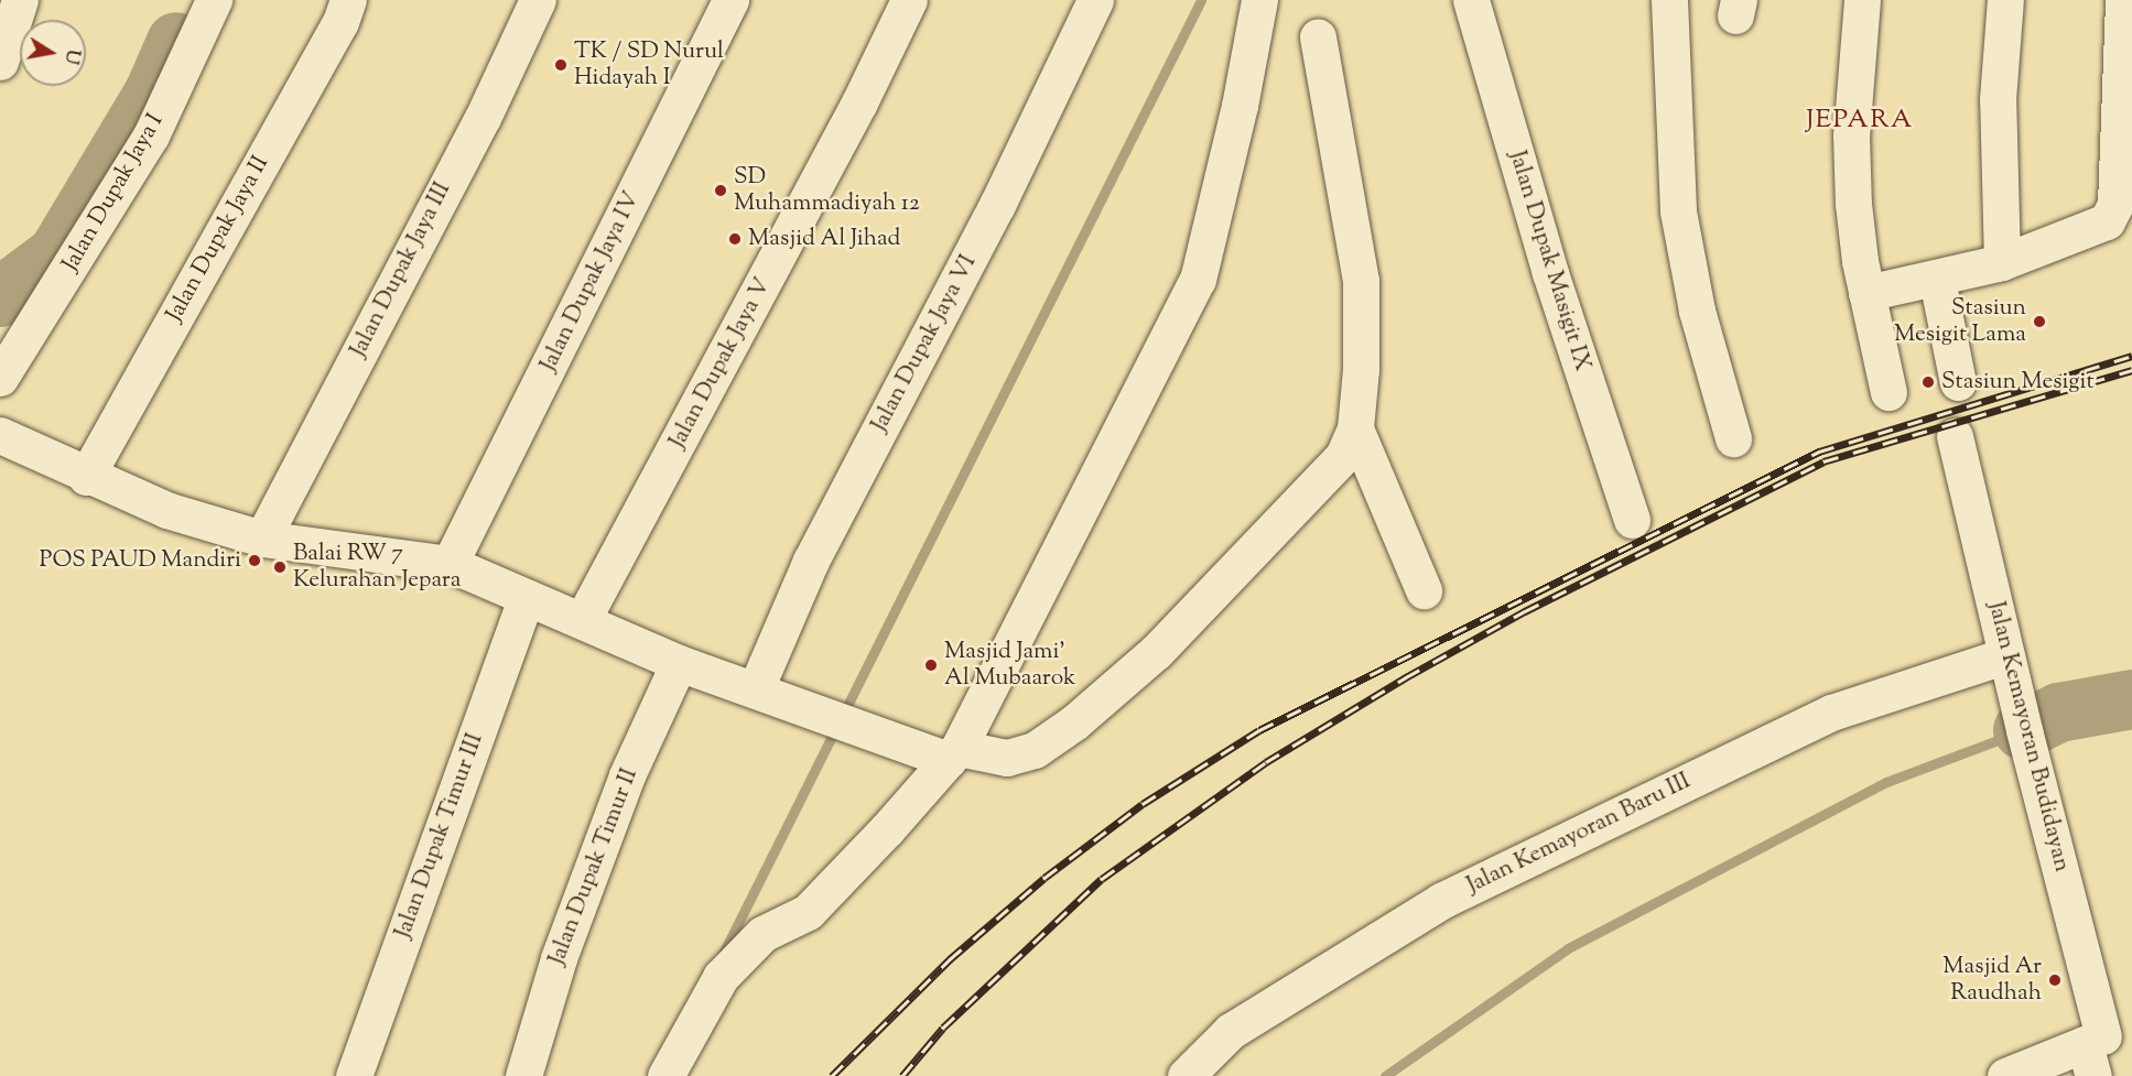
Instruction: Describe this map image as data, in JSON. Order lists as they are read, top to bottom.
{
  "streets": {
    "street": [
      "Jalan Dupak Jaya I",
      "Jalan Dupak Jaya II",
      "Jalan Dupak Masigit IX",
      "Jalan Dupak Jaya III",
      "Jalan Dupak Jaya IV",
      "Jalan Dupak Jaya VI",
      "Jalan Dupak Jaya V",
      "Jalan Kemayoran Budidayan",
      "Jalan Kemayoran Baru III",
      "Jalan Dupak Timur III",
      "Jalan Dupak Timur II"
    ]
  },
  "crossings": [
    ["Jalan Kemayoran Budidayan", "Jalan Kemayoran Baru III"]
  ],
  "districts": ["JEPARA"],
  "places": [
    "TK / SD Nurul Hidayah I",
    "SD Muhammadiyah 12",
    "Masjid Al Jihad",
    "Stasiun Mesigit Lama",
    "Stasiun Mesigit",
    "POS PAUD Mandiri",
    "Balai RW 7 Kelurahan Jepara",
    "Masjid Jami' Al Mubaarok",
    "Masjid Ar Raudhah"
  ],
  "north": "right"
}
